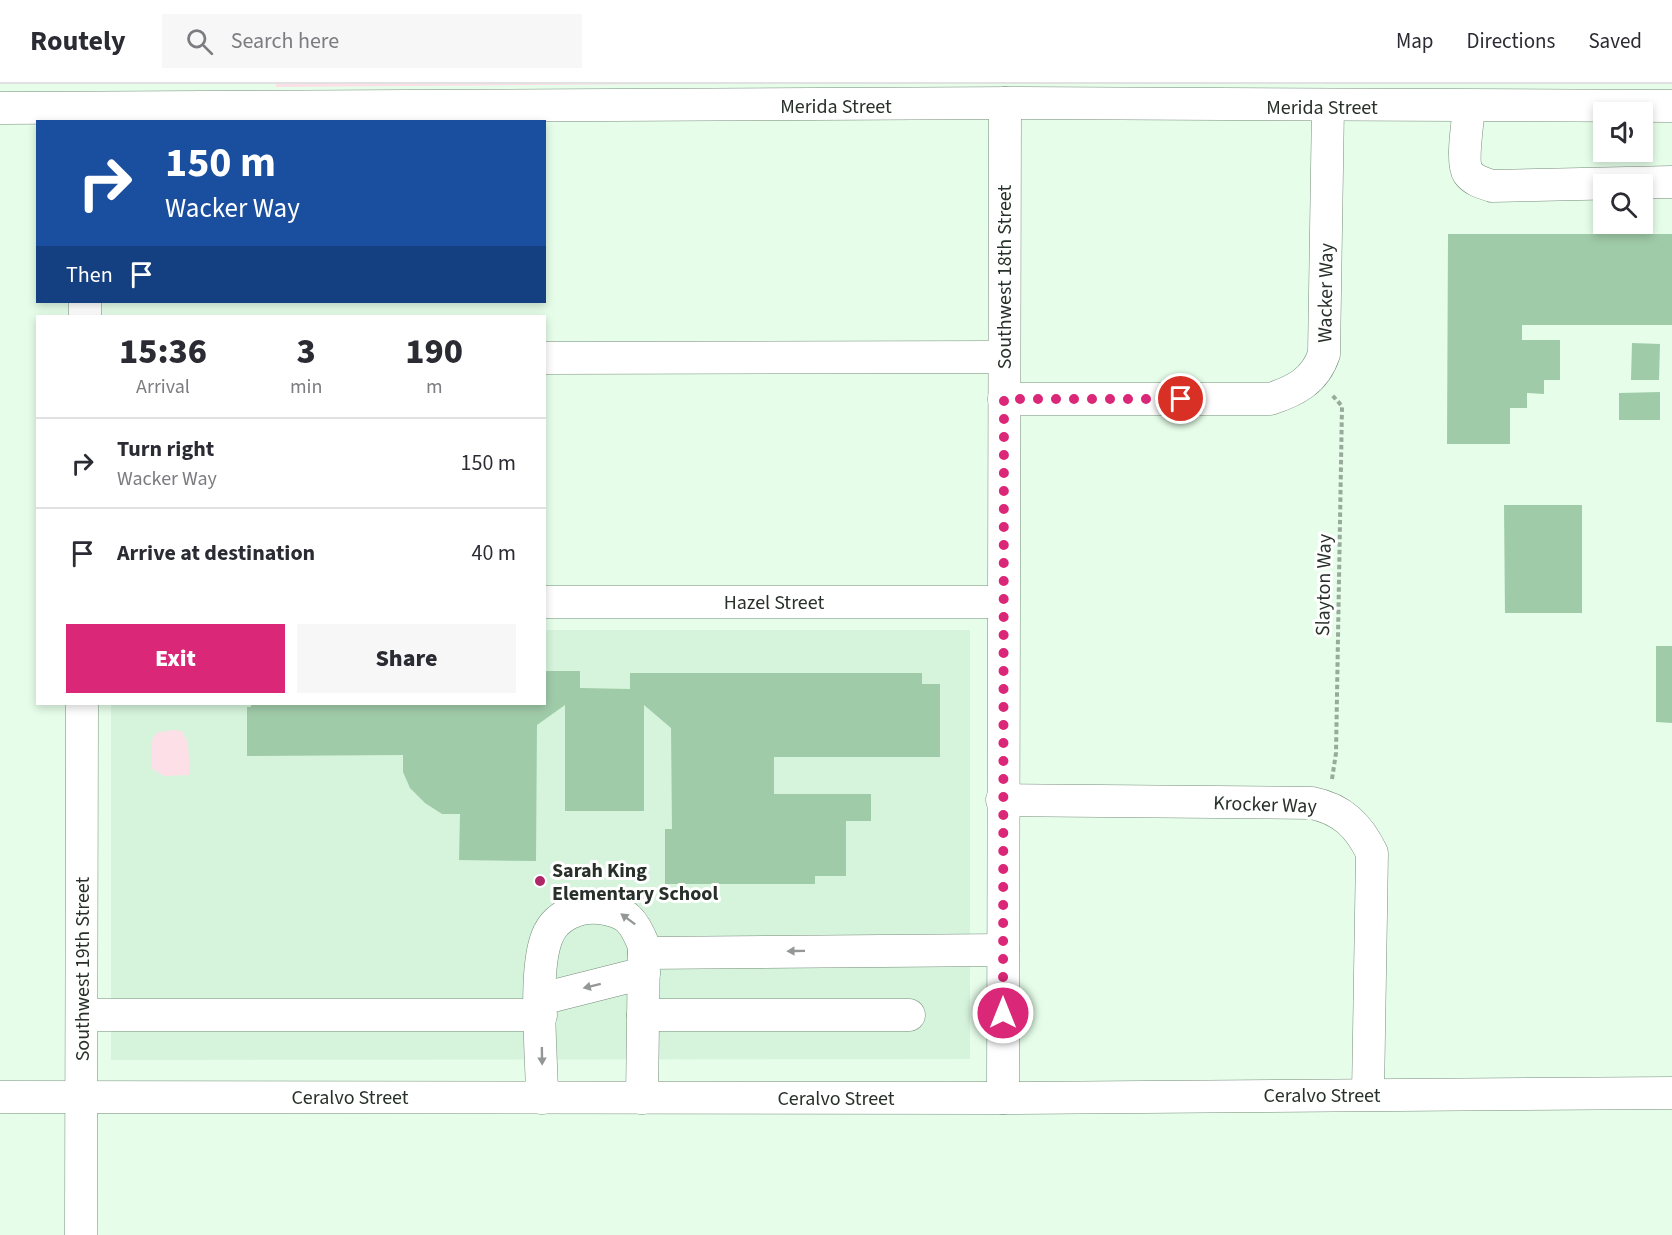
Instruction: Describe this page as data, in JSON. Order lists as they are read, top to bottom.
{
  "streets": {
    "street": [
      "Merida Street",
      "Southwest 18th Street",
      "Wacker Way",
      "Hazel Street",
      "Krocker Way",
      "Southwest 19th Street",
      "Ceralvo Street"
    ],
    "path": ["Slayton Way"]
  },
  "crossings": [
    ["Merida Street", "Southwest 18th Street"],
    ["Merida Street", "Wacker Way"],
    ["Southwest 18th Street", "Hazel Street"],
    ["Southwest 18th Street", "Krocker Way"],
    ["Southwest 18th Street", "Ceralvo Street"],
    ["Wacker Way", "Slayton Way"],
    ["Slayton Way", "Krocker Way"],
    ["Krocker Way", "Ceralvo Street"],
    ["Southwest 19th Street", "Ceralvo Street"]
  ],
  "places": ["Sarah King Elementary School"],
  "page": {
    "header": "Routely",
    "search": "Search here",
    "nav": ["Map", "Directions", "Saved"],
    "turn": ["150 m", "Wacker Way"],
    "then": "Then",
    "eta": [
      "15:36",
      "Arrival",
      "3",
      "min",
      "190",
      "m"
    ],
    "list": [
      {
        "name": "Turn right",
        "note": "Wacker Way",
        "value": "150 m"
      },
      {
        "name": "Arrive at destination",
        "value": "40 m"
      }
    ],
    "buttons": ["Exit", "Share"]
  }
}
